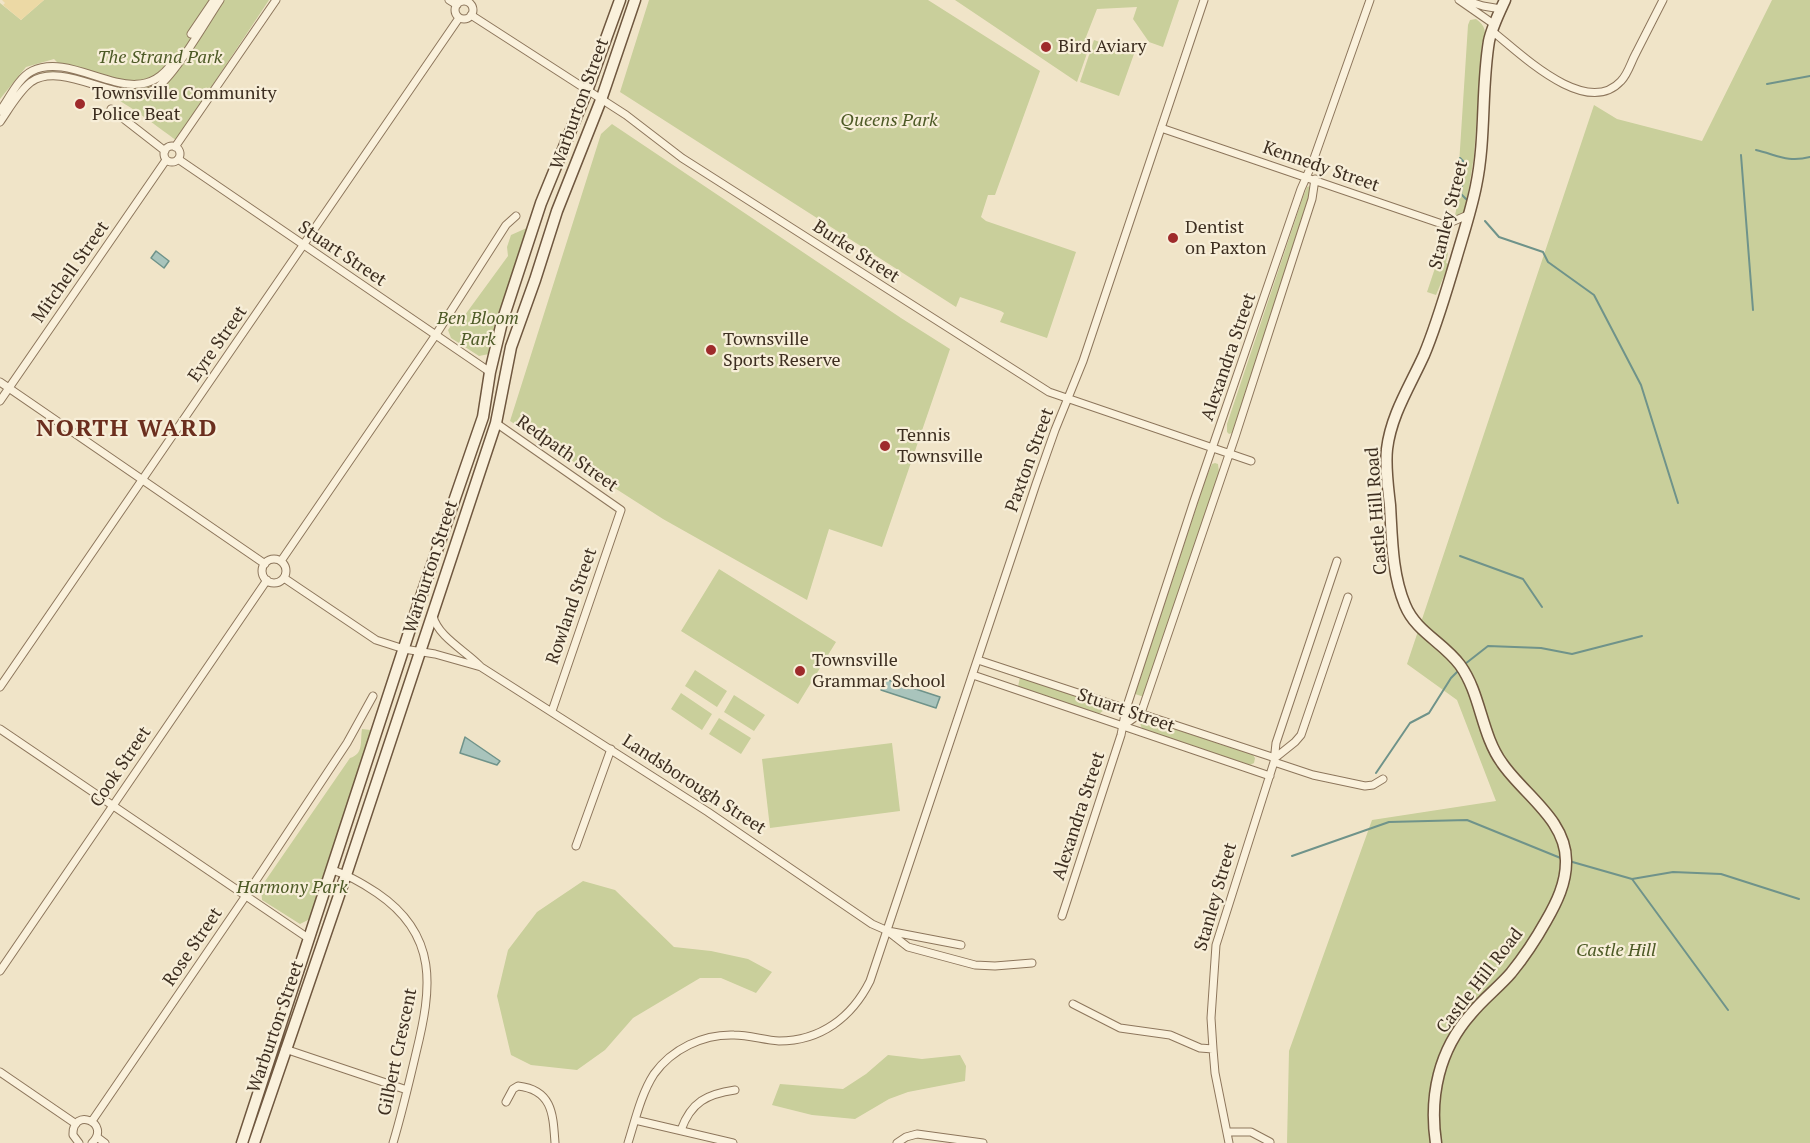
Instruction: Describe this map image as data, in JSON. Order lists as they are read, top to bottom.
{
  "streets": {
    "main road": ["Warburton Street", "Stanley Street", "Castle Hill Road"],
    "street": [
      "Kennedy Street",
      "Burke Street",
      "Stuart Street",
      "Mitchell Street",
      "Eyre Street",
      "Alexandra Street",
      "Redpath Street",
      "Paxton Street",
      "Rowland Street",
      "Cook Street",
      "Landsborough Street",
      "Rose Street",
      "Gilbert Crescent"
    ]
  },
  "crossings": [
    ["Warburton Street", "Burke Street"],
    ["Warburton Street", "Stuart Street"],
    ["Warburton Street", "Redpath Street"],
    ["Warburton Street", "Landsborough Street"],
    ["Warburton Street", "Gilbert Crescent"],
    ["Kennedy Street", "Stanley Street"],
    ["Kennedy Street", "Alexandra Street"],
    ["Kennedy Street", "Paxton Street"],
    ["Stanley Street", "Stuart Street"],
    ["Stanley Street", "Castle Hill Road"],
    ["Burke Street", "Eyre Street"],
    ["Burke Street", "Alexandra Street"],
    ["Burke Street", "Paxton Street"],
    ["Stuart Street", "Mitchell Street"],
    ["Stuart Street", "Eyre Street"],
    ["Stuart Street", "Alexandra Street"],
    ["Stuart Street", "Paxton Street"],
    ["Redpath Street", "Rowland Street"],
    ["Paxton Street", "Landsborough Street"],
    ["Rowland Street", "Landsborough Street"],
    ["Cook Street", "Landsborough Street"]
  ],
  "districts": ["NORTH WARD"],
  "parks": [
    "The Strand Park",
    "Queens Park",
    "Ben Bloom Park",
    "Harmony Park",
    "Castle Hill"
  ],
  "places": [
    "Bird Aviary",
    "Townsville Community Police Beat",
    "Dentist on Paxton",
    "Townsville Sports Reserve",
    "Tennis Townsville",
    "Townsville Grammar School"
  ]
}
